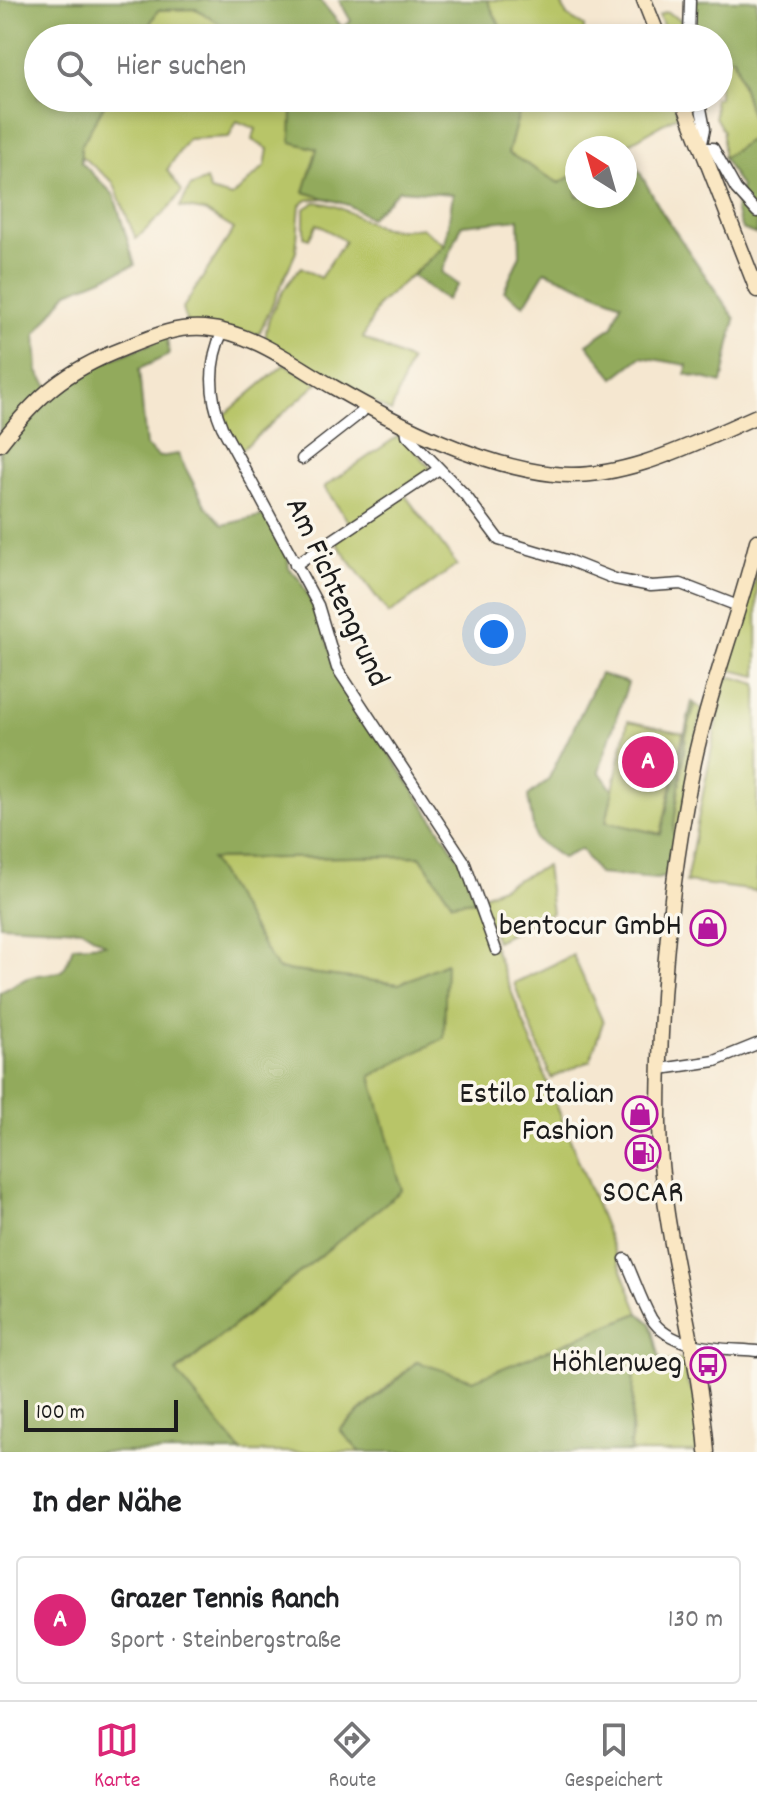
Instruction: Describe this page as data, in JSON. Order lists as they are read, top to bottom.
{
  "streets": {
    "street": ["Am Fichtengrund"]
  },
  "places": {
    "shop": ["bentocur GmbH", "Estilo Italian Fashion"],
    "fuel station": ["SOCAR"],
    "bus stop": ["Höhlenweg"]
  },
  "scale_bar": "100 m",
  "north": "top left",
  "page": {
    "search": "Hier suchen",
    "pins": "A",
    "scale": "100 m",
    "heading": "In der Nähe",
    "list": [
      {
        "mark": "A",
        "name": "Grazer Tennis Ranch",
        "note": "Sport · Steinbergstraße",
        "value": "130 m"
      }
    ],
    "nav": ["Karte", "Route", "Gespeichert"]
  }
}
